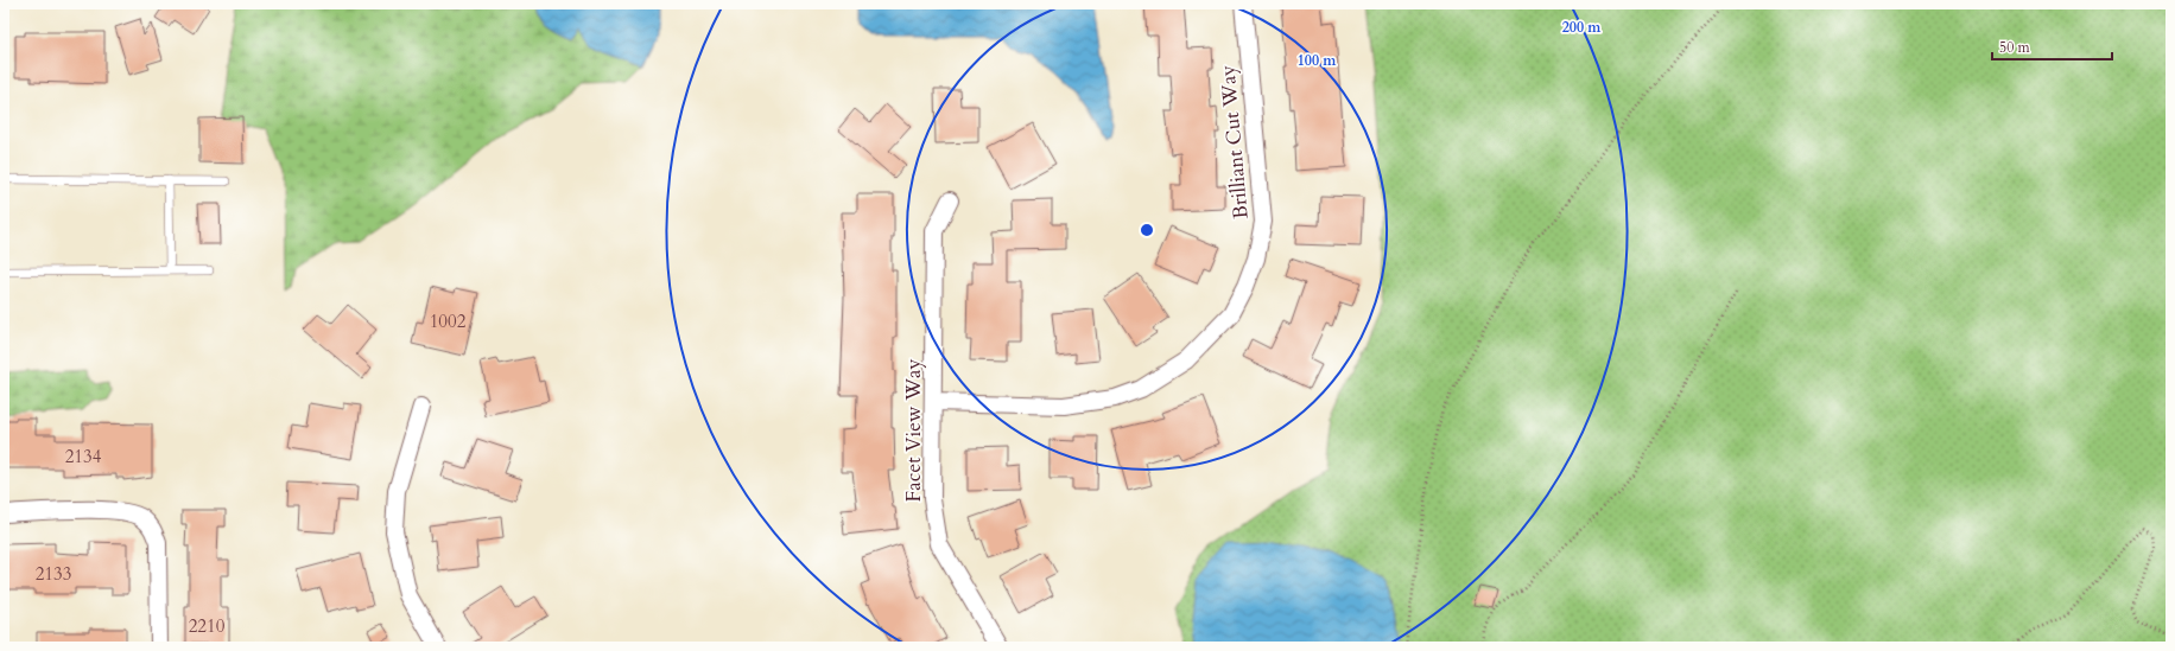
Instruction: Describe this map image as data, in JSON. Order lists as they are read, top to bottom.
{
  "streets": {
    "street": ["Brilliant Cut Way", "Facet View Way"]
  },
  "crossings": [
    ["Brilliant Cut Way", "Facet View Way"]
  ],
  "house_numbers": [
    "1002",
    "2134",
    "2133",
    "2210"
  ],
  "scale_bar": "50 m",
  "rings": ["200 m", "100 m"]
}
